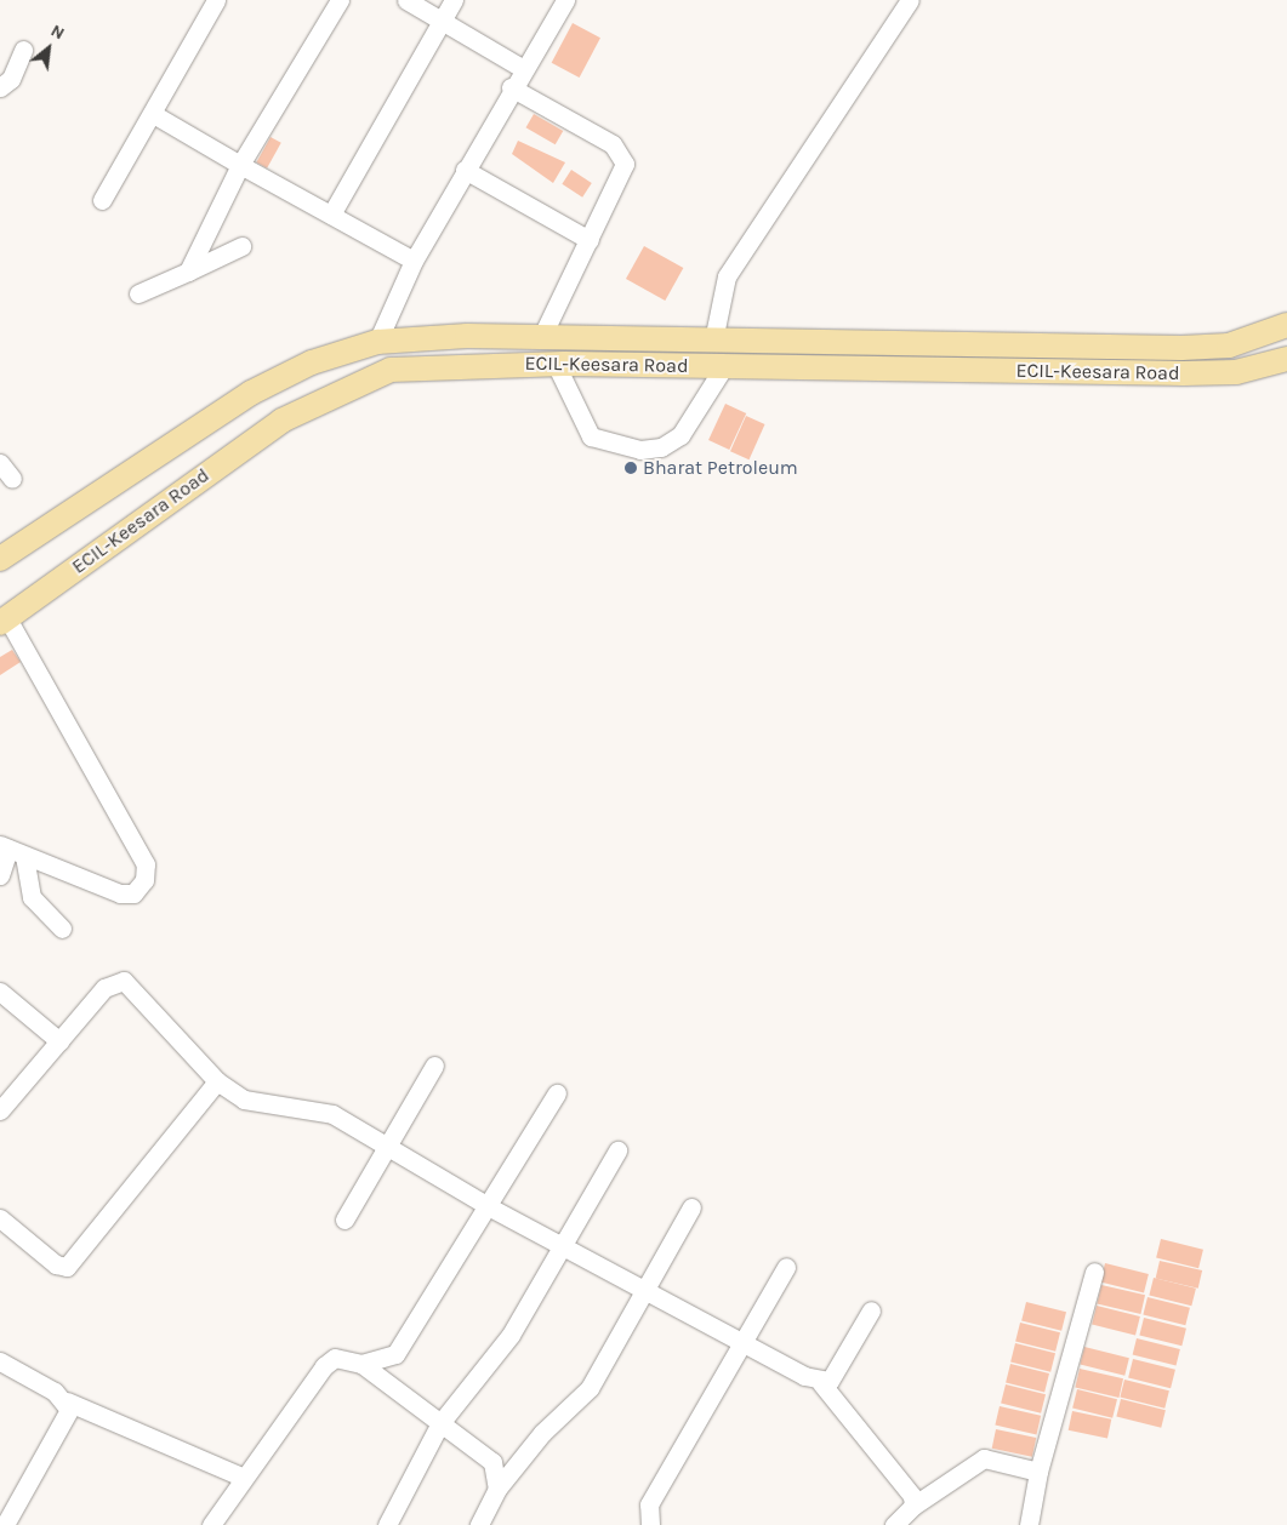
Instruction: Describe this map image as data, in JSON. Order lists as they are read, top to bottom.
{
  "streets": {
    "main road": ["ECIL-Keesara Road"]
  },
  "places": ["Bharat Petroleum"],
  "north": "top right"
}
